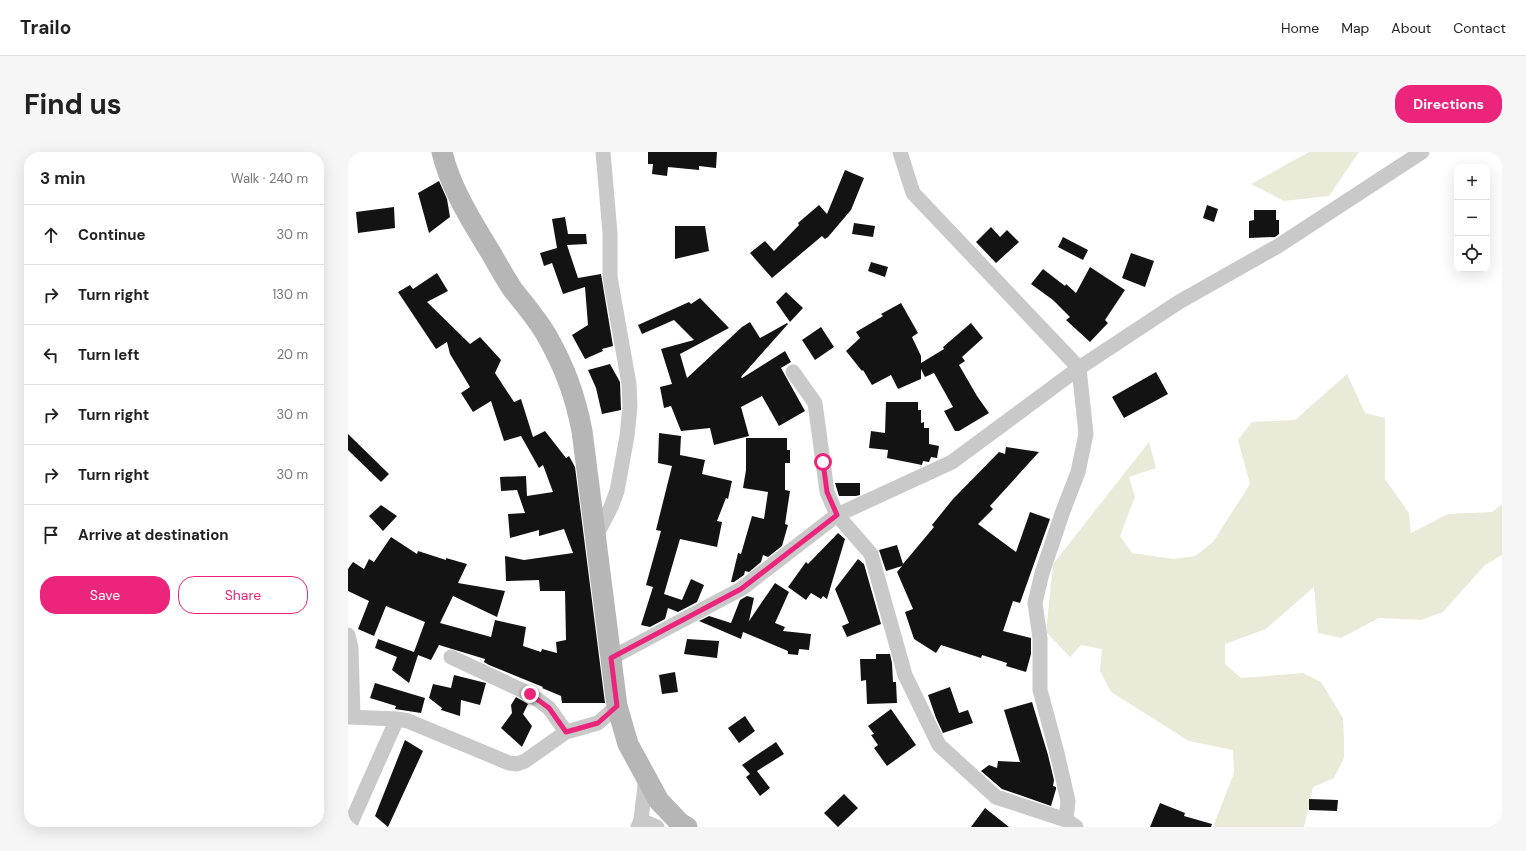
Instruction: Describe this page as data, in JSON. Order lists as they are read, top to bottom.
{
  "page": {
    "header": "Trailo",
    "nav": [
      "Home",
      "Map",
      "About",
      "Contact"
    ],
    "buttons": [
      "Directions",
      ["Save", "Share"]
    ],
    "title": "Find us",
    "heading": ["3 min", "Walk · 240 m"],
    "map_buttons": ["+", "−"],
    "list": [
      ["Continue", "30 m"],
      ["Turn right", "130 m"],
      ["Turn left", "20 m"],
      ["Turn right", "30 m"],
      ["Turn right", "30 m"],
      "Arrive at destination"
    ]
  }
}
